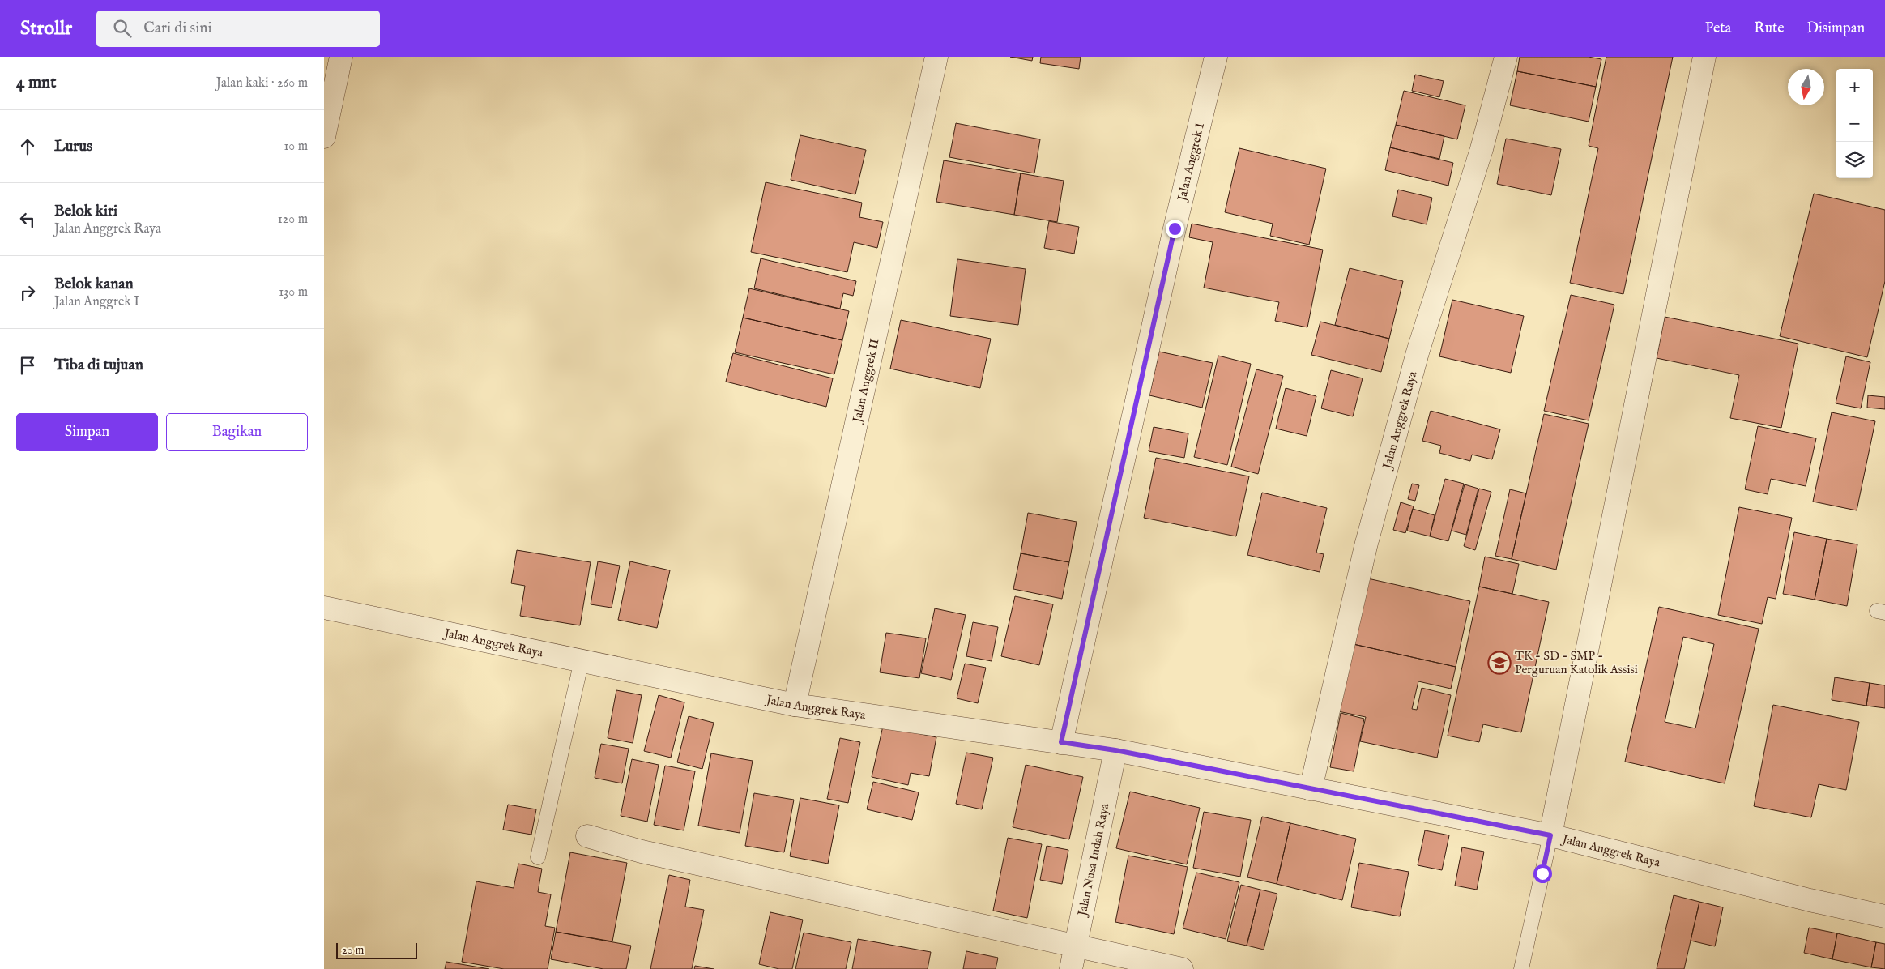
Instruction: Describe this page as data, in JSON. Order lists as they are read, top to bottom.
{
  "streets": {
    "street": [
      "Jalan Anggrek I",
      "Jalan Anggrek II",
      "Jalan Anggrek Raya",
      "Jalan Nusa Indah Raya"
    ]
  },
  "crossings": [
    ["Jalan Anggrek I", "Jalan Anggrek Raya"],
    ["Jalan Anggrek II", "Jalan Anggrek Raya"],
    ["Jalan Anggrek Raya", "Jalan Nusa Indah Raya"]
  ],
  "places": {
    "school or university": ["TK - SD - SMP - Perguruan Katolik Assisi"]
  },
  "scale_bar": "20 m",
  "north": "bottom",
  "page": {
    "header": "Strollr",
    "search": "Cari di sini",
    "nav": ["Peta", "Rute", "Disimpan"],
    "heading": ["4 mnt", "Jalan kaki · 260 m"],
    "map_buttons": ["+", "−"],
    "list": [
      ["Lurus", "10 m"],
      ["Belok kiri", "Jalan Anggrek Raya", "120 m"],
      ["Belok kanan", "Jalan Anggrek I", "130 m"],
      "Tiba di tujuan"
    ],
    "buttons": ["Simpan", "Bagikan"],
    "scale": "20 m"
  }
}
